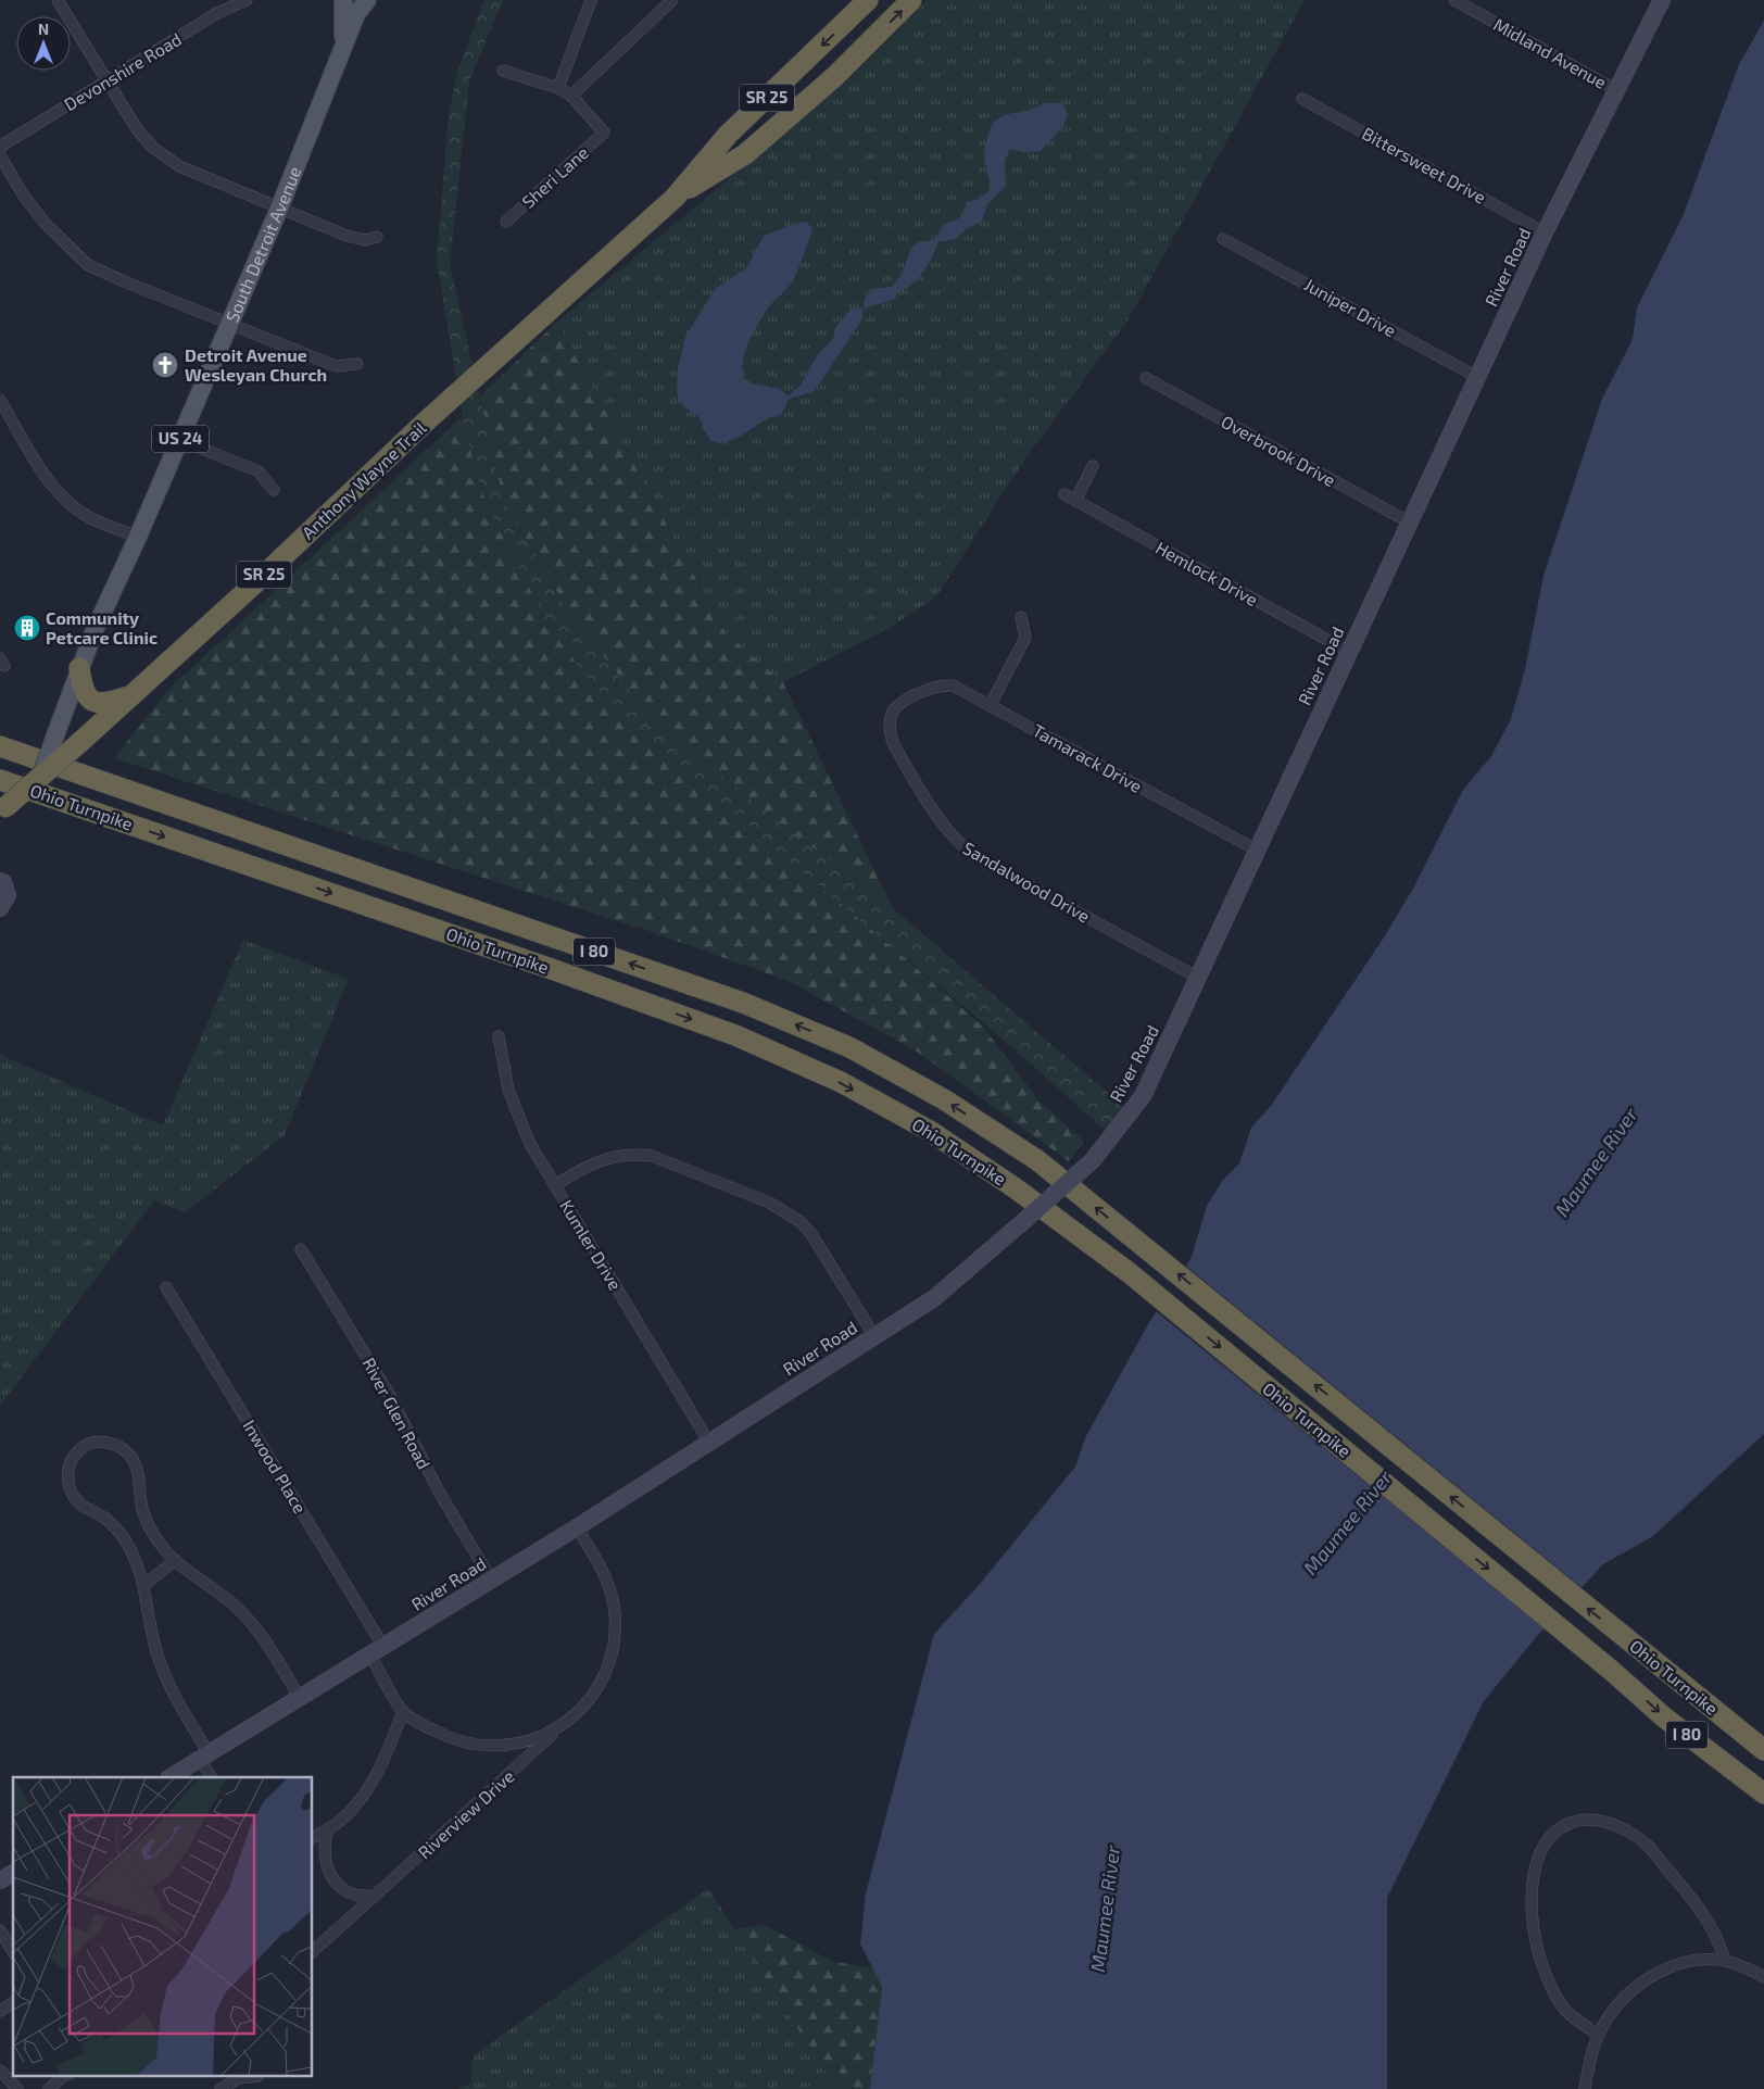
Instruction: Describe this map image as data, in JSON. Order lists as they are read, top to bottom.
{
  "streets": {
    "highway": [
      "SR 25",
      "US 24",
      "Anthony Wayne Trail",
      "Ohio Turnpike",
      "I 80"
    ],
    "main road": ["South Detroit Avenue"],
    "street": [
      "Midland Avenue",
      "Devonshire Road",
      "Bittersweet Drive",
      "Sheri Lane",
      "River Road",
      "Juniper Drive",
      "Overbrook Drive",
      "Hemlock Drive",
      "Tamarack Drive",
      "Sandalwood Drive",
      "Kumler Drive",
      "River Glen Road",
      "Inwood Place",
      "Riverview Drive"
    ]
  },
  "crossings": [
    ["Midland Avenue", "River Road"],
    ["Bittersweet Drive", "River Road"],
    ["South Detroit Avenue", "Anthony Wayne Trail"],
    ["River Road", "Juniper Drive"],
    ["River Road", "Overbrook Drive"],
    ["River Road", "Hemlock Drive"],
    ["River Road", "Tamarack Drive"],
    ["River Road", "Sandalwood Drive"],
    ["River Road", "Kumler Drive"],
    ["River Road", "River Glen Road"],
    ["River Road", "Inwood Place"],
    ["River Road", "Riverview Drive"],
    ["Tamarack Drive", "Sandalwood Drive"]
  ],
  "water": ["Maumee River"],
  "places": {
    "church": ["Detroit Avenue Wesleyan Church"],
    "building": ["Community Petcare Clinic"]
  },
  "north": "top"
}
